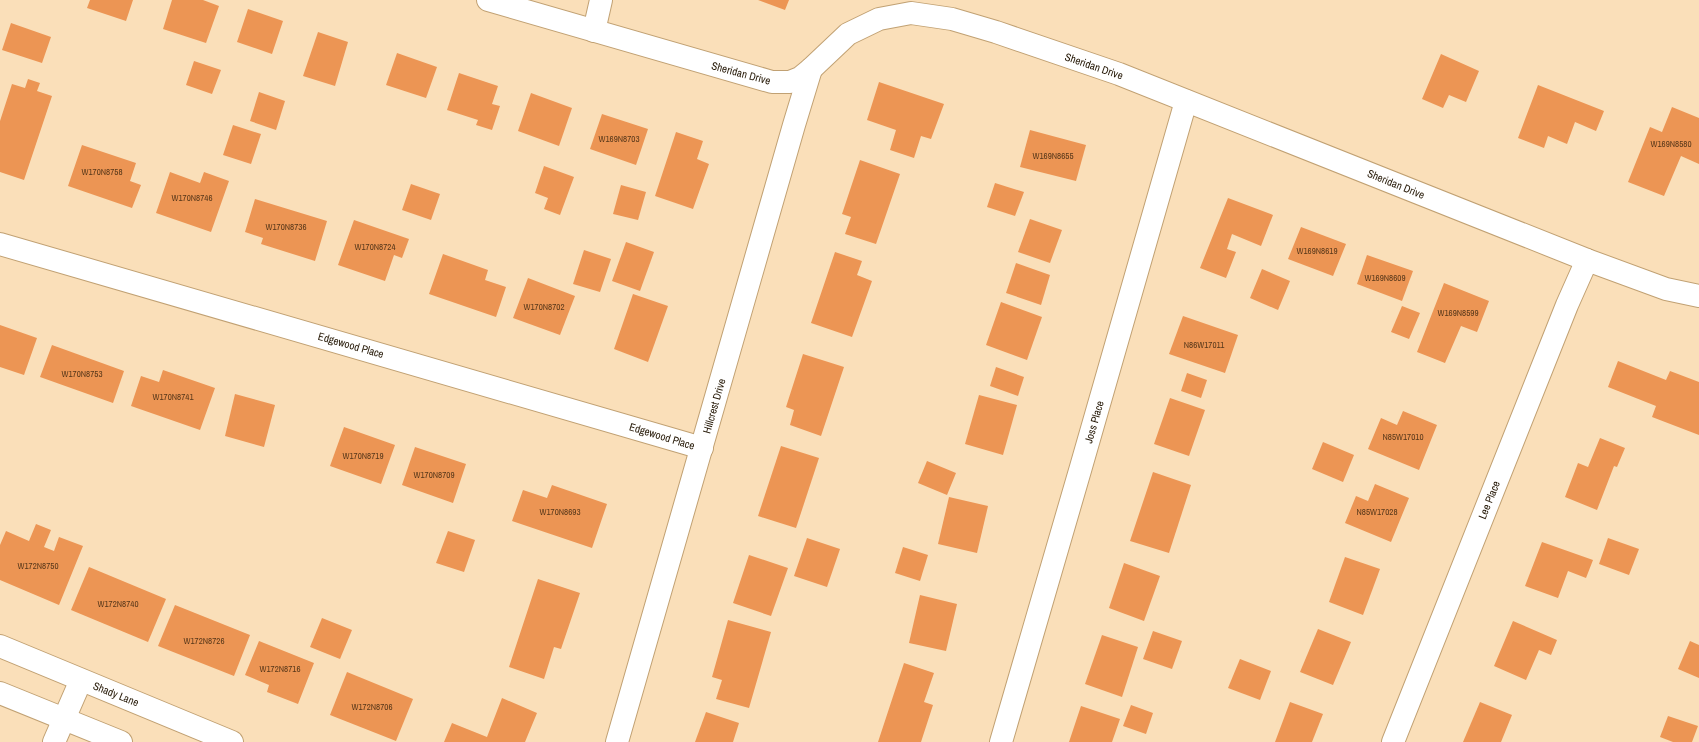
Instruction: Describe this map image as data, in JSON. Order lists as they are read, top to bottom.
{
  "streets": {
    "street": [
      "Sheridan Drive",
      "Edgewood Place",
      "Hillcrest Drive",
      "Joss Place",
      "Lee Place",
      "Shady Lane"
    ]
  },
  "crossings": [
    ["Sheridan Drive", "Hillcrest Drive"],
    ["Sheridan Drive", "Joss Place"],
    ["Sheridan Drive", "Lee Place"],
    ["Edgewood Place", "Hillcrest Drive"]
  ],
  "house_numbers": [
    "W169N8703",
    "W169N8580",
    "W169N8655",
    "W170N8758",
    "W170N8746",
    "W170N8736",
    "W170N8724",
    "W169N8619",
    "W169N8609",
    "W170N8702",
    "W169N8599",
    "N86W17011",
    "W170N8753",
    "W170N8741",
    "N85W17010",
    "W170N8719",
    "W170N8709",
    "W170N8693",
    "N85W17028",
    "W172N8750",
    "W172N8740",
    "W172N8726",
    "W172N8716",
    "W172N8706"
  ]
}
